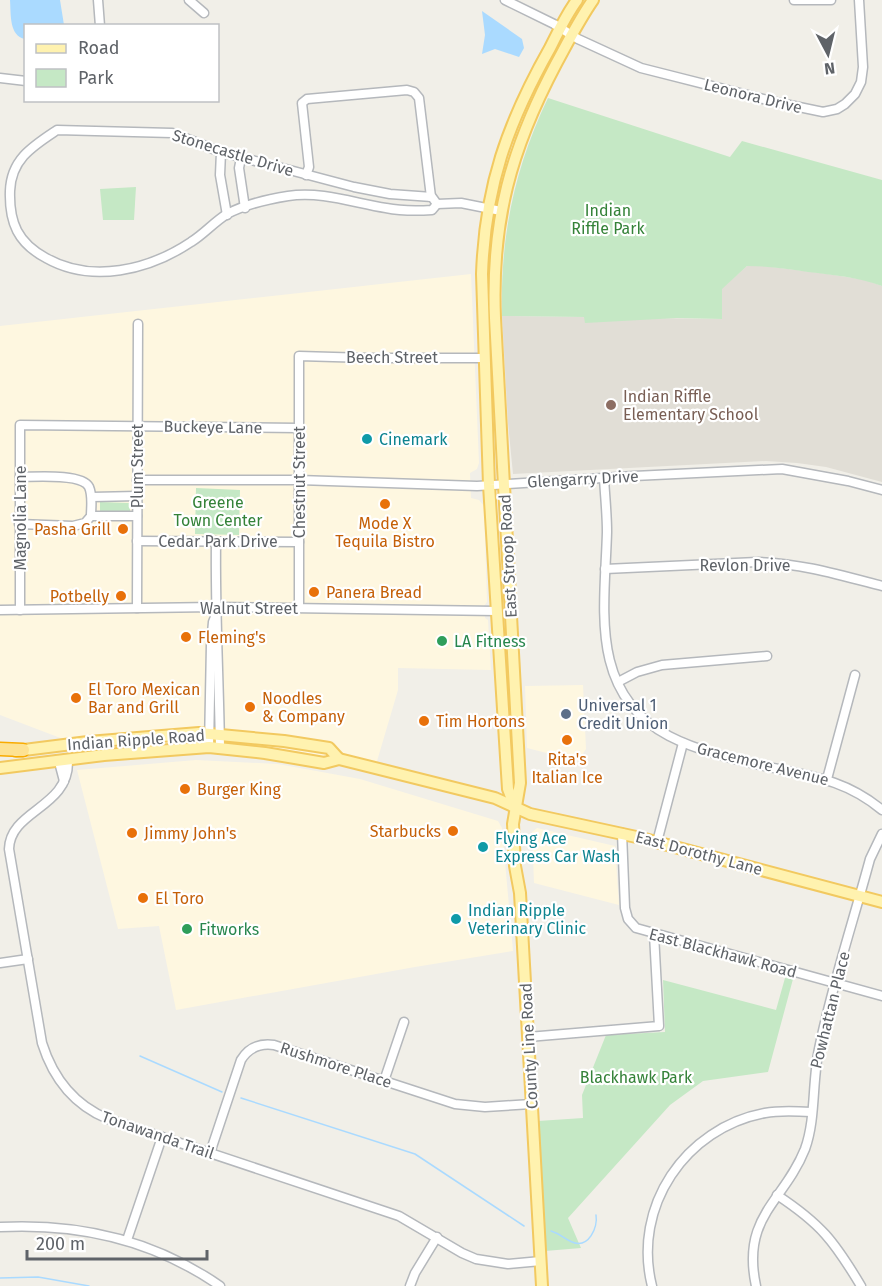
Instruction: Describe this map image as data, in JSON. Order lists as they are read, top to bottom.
{
  "streets": {
    "main road": [
      "East Stroop Road",
      "Indian Ripple Road",
      "East Dorothy Lane",
      "County Line Road"
    ],
    "street": [
      "Leonora Drive",
      "Stonecastle Drive",
      "Beech Street",
      "Buckeye Lane",
      "Plum Street",
      "Glengarry Drive",
      "Chestnut Street",
      "Magnolia Lane",
      "Cedar Park Drive",
      "Revlon Drive",
      "Walnut Street",
      "Gracemore Avenue",
      "East Blackhawk Road",
      "Powhattan Place",
      "Rushmore Place",
      "Tonawanda Trail"
    ]
  },
  "crossings": [
    ["Leonora Drive", "East Stroop Road"],
    ["Stonecastle Drive", "East Stroop Road"],
    ["Beech Street", "Chestnut Street"],
    ["Beech Street", "East Stroop Road"],
    ["Buckeye Lane", "Plum Street"],
    ["Buckeye Lane", "Chestnut Street"],
    ["Buckeye Lane", "Magnolia Lane"],
    ["Plum Street", "Glengarry Drive"],
    ["Plum Street", "Cedar Park Drive"],
    ["Plum Street", "Walnut Street"],
    ["Glengarry Drive", "Chestnut Street"],
    ["Glengarry Drive", "East Stroop Road"],
    ["Glengarry Drive", "Gracemore Avenue"],
    ["Chestnut Street", "Cedar Park Drive"],
    ["Chestnut Street", "Walnut Street"],
    ["Magnolia Lane", "Walnut Street"],
    ["East Stroop Road", "Walnut Street"],
    ["East Stroop Road", "Indian Ripple Road"],
    ["East Stroop Road", "East Dorothy Lane"],
    ["East Stroop Road", "County Line Road"],
    ["Revlon Drive", "Gracemore Avenue"],
    ["Indian Ripple Road", "East Dorothy Lane"],
    ["Indian Ripple Road", "County Line Road"],
    ["Indian Ripple Road", "Tonawanda Trail"],
    ["East Dorothy Lane", "East Blackhawk Road"],
    ["East Dorothy Lane", "Powhattan Place"],
    ["East Dorothy Lane", "County Line Road"],
    ["East Blackhawk Road", "Powhattan Place"],
    ["County Line Road", "Rushmore Place"],
    ["County Line Road", "Tonawanda Trail"],
    ["Rushmore Place", "Tonawanda Trail"]
  ],
  "parks": ["Indian Riffle Park", "Greene Town Center", "Blackhawk Park"],
  "places": [
    "Indian Riffle Elementary School",
    "Cinemark",
    "Mode X Tequila Bistro",
    "Pasha Grill",
    "Panera Bread",
    "Potbelly",
    "Fleming's",
    "LA Fitness",
    "El Toro Mexican Bar and Grill",
    "Noodles & Company",
    "Universal 1 Credit Union",
    "Tim Hortons",
    "Rita's Italian Ice",
    "Burger King",
    "Starbucks",
    "Jimmy John's",
    "Flying Ace Express Car Wash",
    "El Toro",
    "Indian Ripple Veterinary Clinic",
    "Fitworks"
  ],
  "legend": ["Road", "Park"],
  "scale_bar": "200 m",
  "north": "bottom"
}
